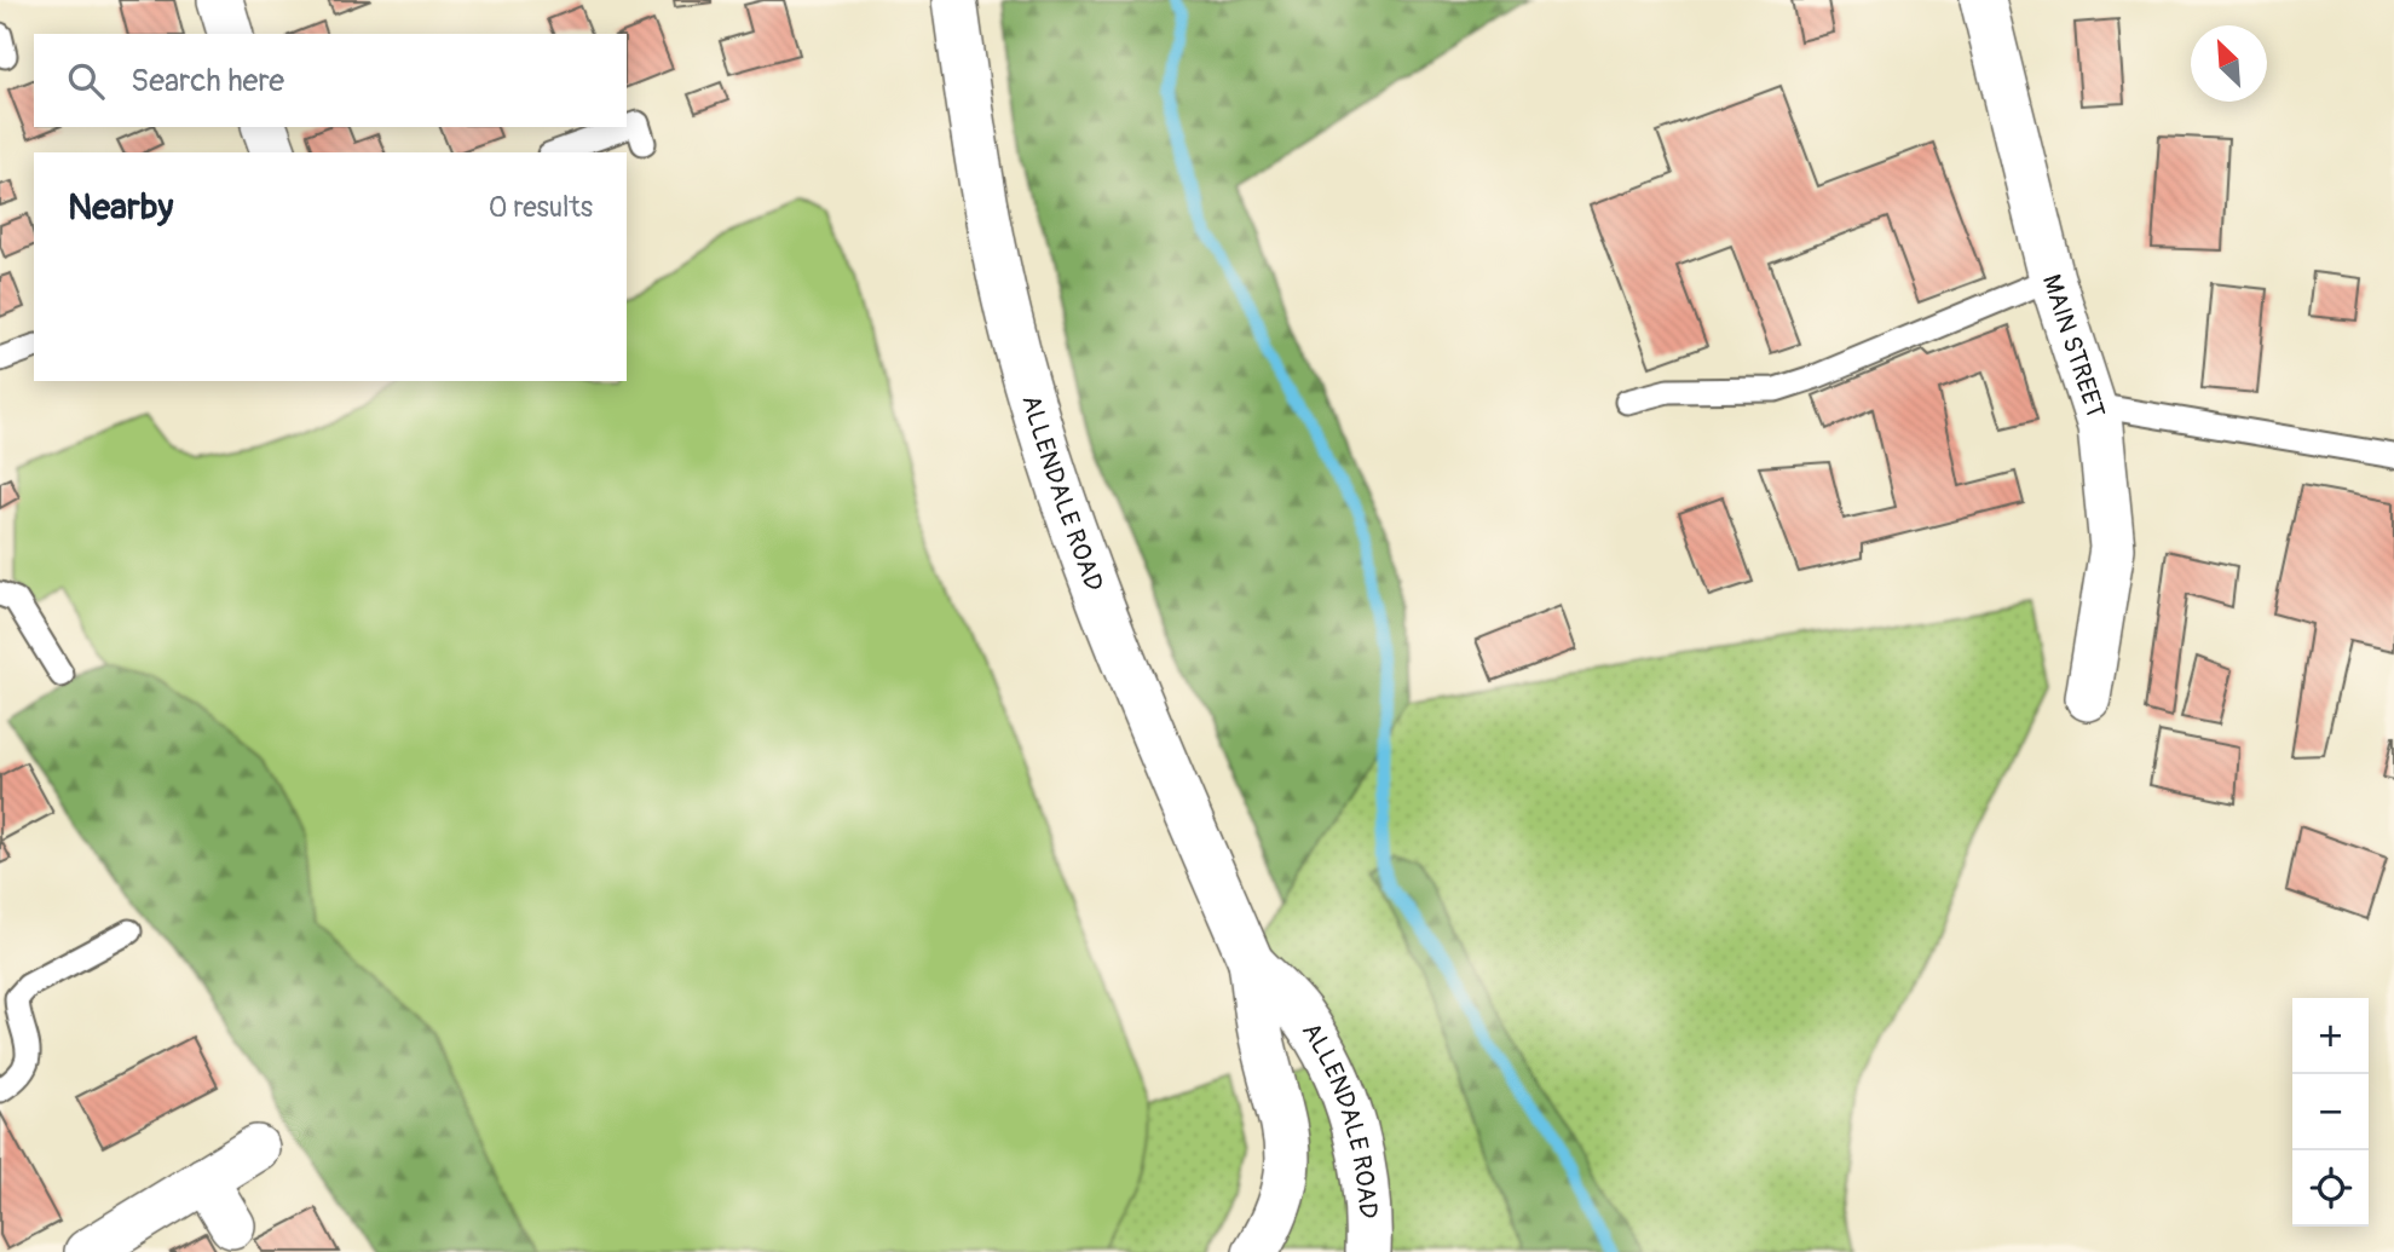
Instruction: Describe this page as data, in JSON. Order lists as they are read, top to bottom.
{
  "streets": {
    "street": ["MAIN STREET", "ALLENDALE ROAD"]
  },
  "north": "top left",
  "page": {
    "search": "Search here",
    "heading": ["Nearby", "0 results"],
    "map_buttons": ["+", "−"]
  }
}
